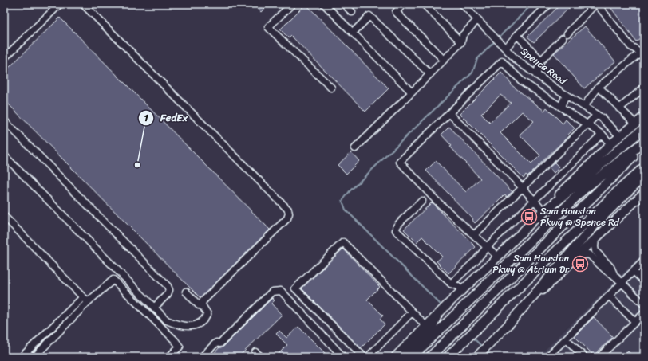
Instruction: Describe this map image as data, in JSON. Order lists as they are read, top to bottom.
{
  "streets": {
    "street": ["Spence Road"]
  },
  "places": {
    "other": ["FedEx"],
    "bus stop": ["Sam Houston Pkwy @ Spence Rd", "Sam Houston Pkwy @ Atrium Dr"]
  }
}
